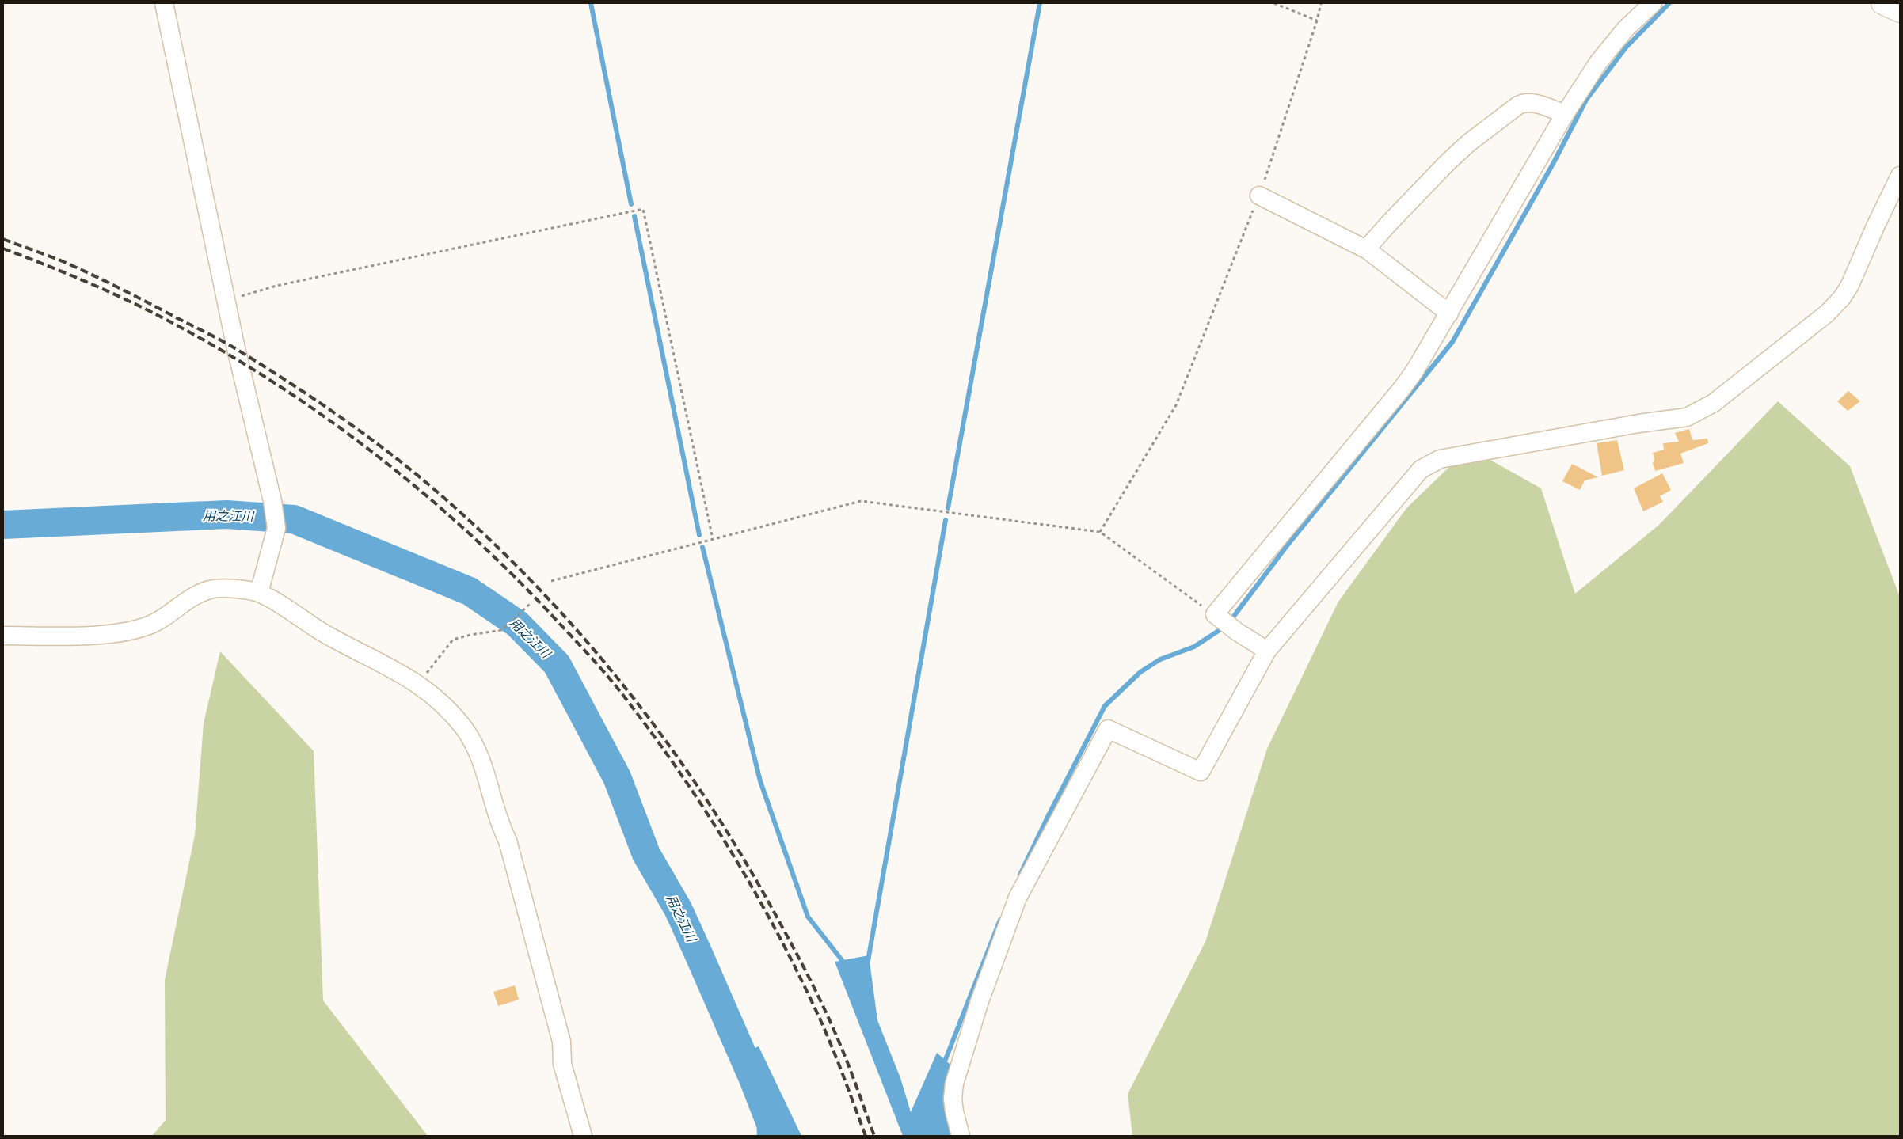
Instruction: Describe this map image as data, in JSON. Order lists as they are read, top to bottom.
{
  "water": ["用之江川"]
}
